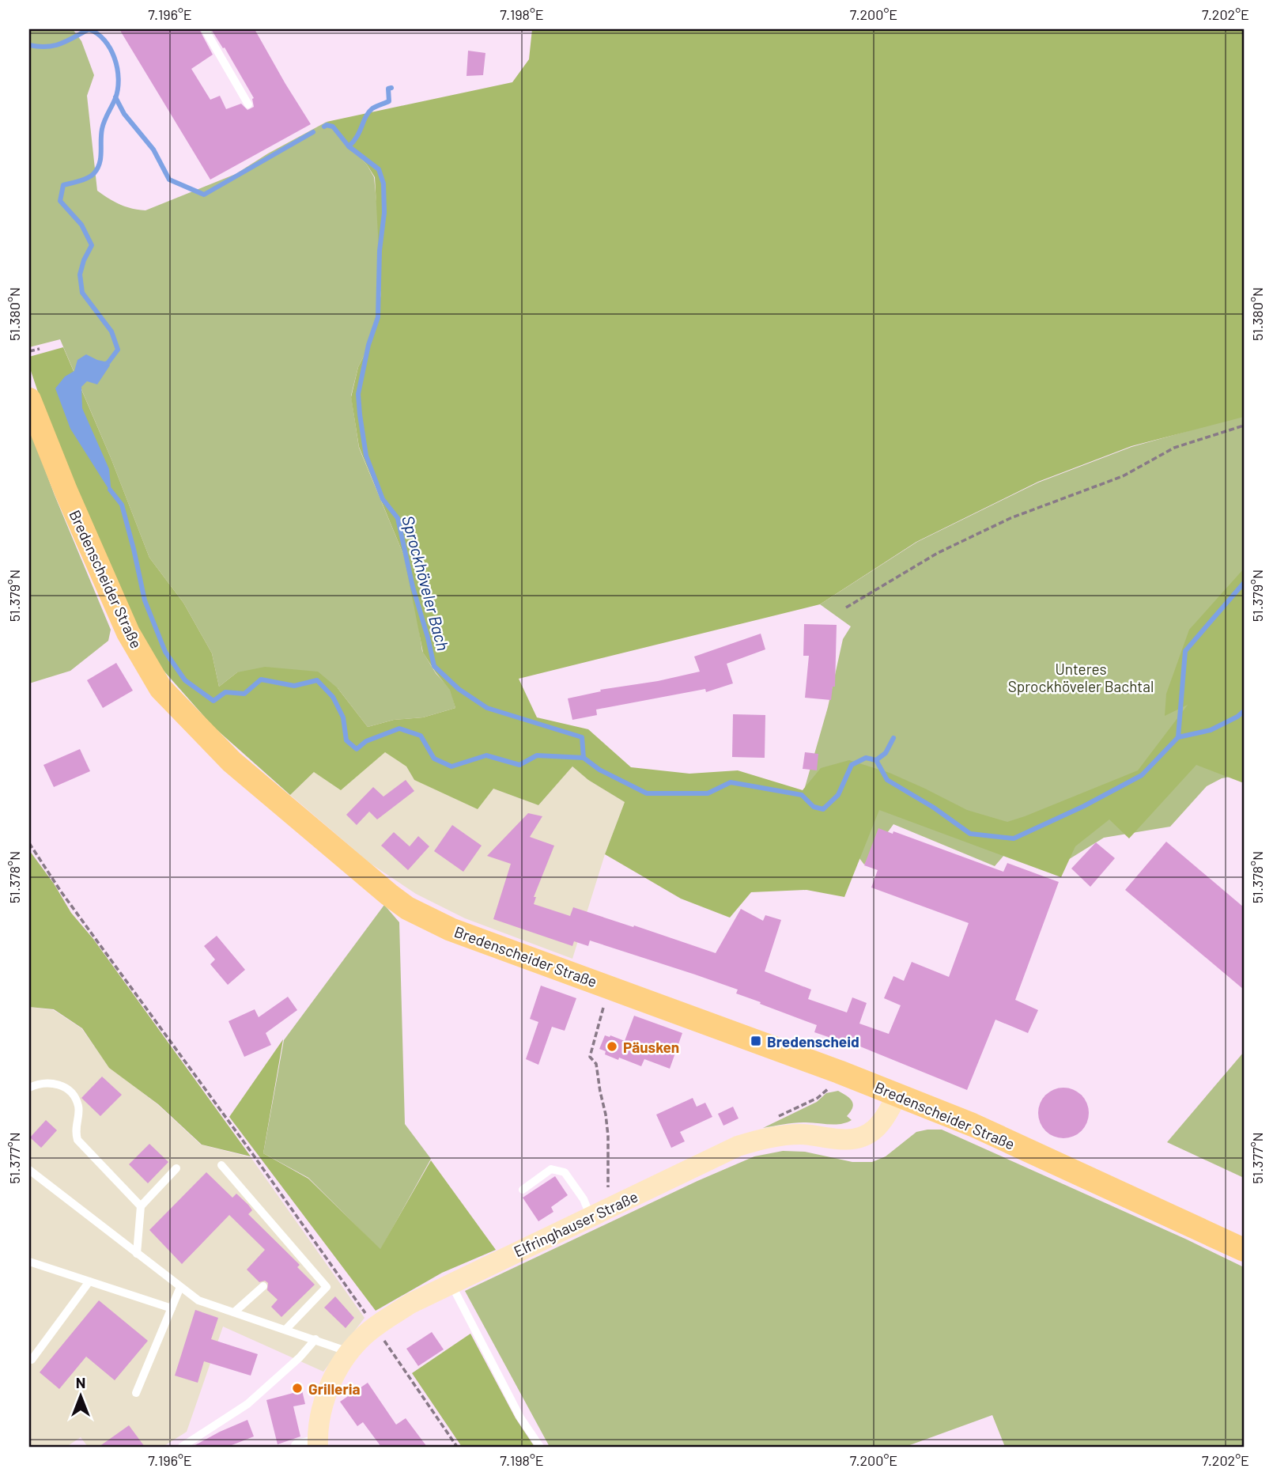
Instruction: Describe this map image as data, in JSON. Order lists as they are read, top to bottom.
{
  "streets": {
    "main road": ["Bredenscheider Straße", "Elfringhauser Straße"]
  },
  "crossings": [
    ["Bredenscheider Straße", "Elfringhauser Straße"]
  ],
  "water": ["Sprockhöveler Bach"],
  "parks": ["Unteres Sprockhöveler Bachtal"],
  "places": {
    "transit": ["Bredenscheid"],
    "other": ["Päusken", "Grilleria"]
  },
  "north": "top",
  "coordinates": [
    "7.196°E",
    "7.198°E",
    "7.200°E",
    "7.202°E",
    "51.380°N",
    "51.379°N",
    "51.378°N",
    "51.377°N"
  ]
}
